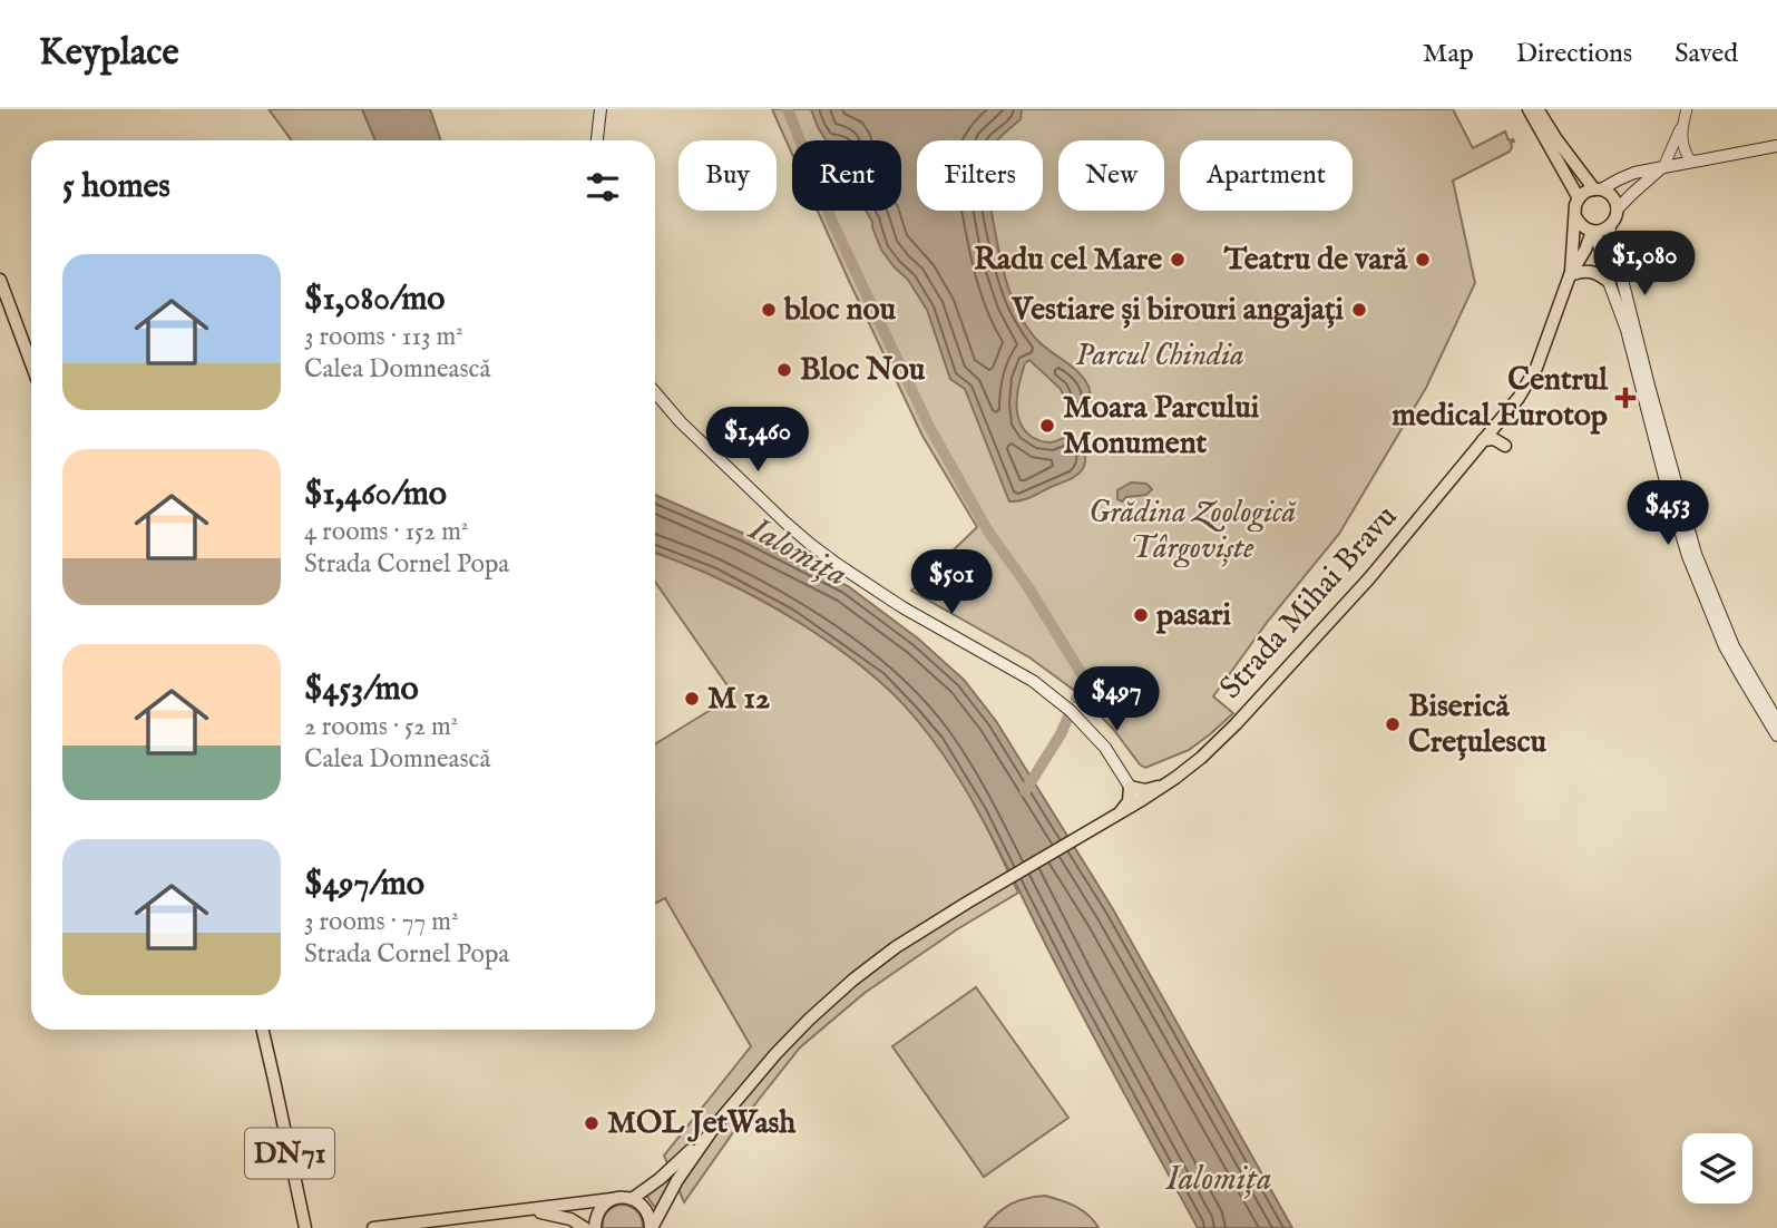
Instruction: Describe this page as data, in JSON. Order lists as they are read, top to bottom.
{
  "streets": {
    "main road": ["Strada Mihai Bravu", "DN71"]
  },
  "water": ["Ialomița"],
  "parks": ["Parcul Chindia", "Grădina Zoologică Târgoviște"],
  "places": {
    "other": [
      "Radu cel Mare",
      "Teatru de vară",
      "bloc nou",
      "Vestiare și birouri angajați",
      "Bloc Nou",
      "Moara Parcului Monument",
      "pasari",
      "M 12",
      "Biserică Crețulescu",
      "MOL JetWash"
    ],
    "health": ["Centrul medical Eurotop"]
  },
  "page": {
    "header": "Keyplace",
    "nav": ["Map", "Directions", "Saved"],
    "chip": [
      "Buy",
      "Rent",
      "Filters",
      "New",
      "Apartment"
    ],
    "heading": "5 homes",
    "price": [
      "$1,080",
      "$1,460",
      "$453",
      "$501",
      "$497"
    ],
    "list": [
      {
        "name": "$1,080/mo",
        "note": "3 rooms · 113 m² · Calea Domnească"
      },
      {
        "name": "$1,460/mo",
        "note": "4 rooms · 152 m² · Strada Cornel Popa"
      },
      {
        "name": "$453/mo",
        "note": "2 rooms · 52 m² · Calea Domnească"
      },
      {
        "name": "$497/mo",
        "note": "3 rooms · 77 m² · Strada Cornel Popa"
      }
    ]
  }
}
